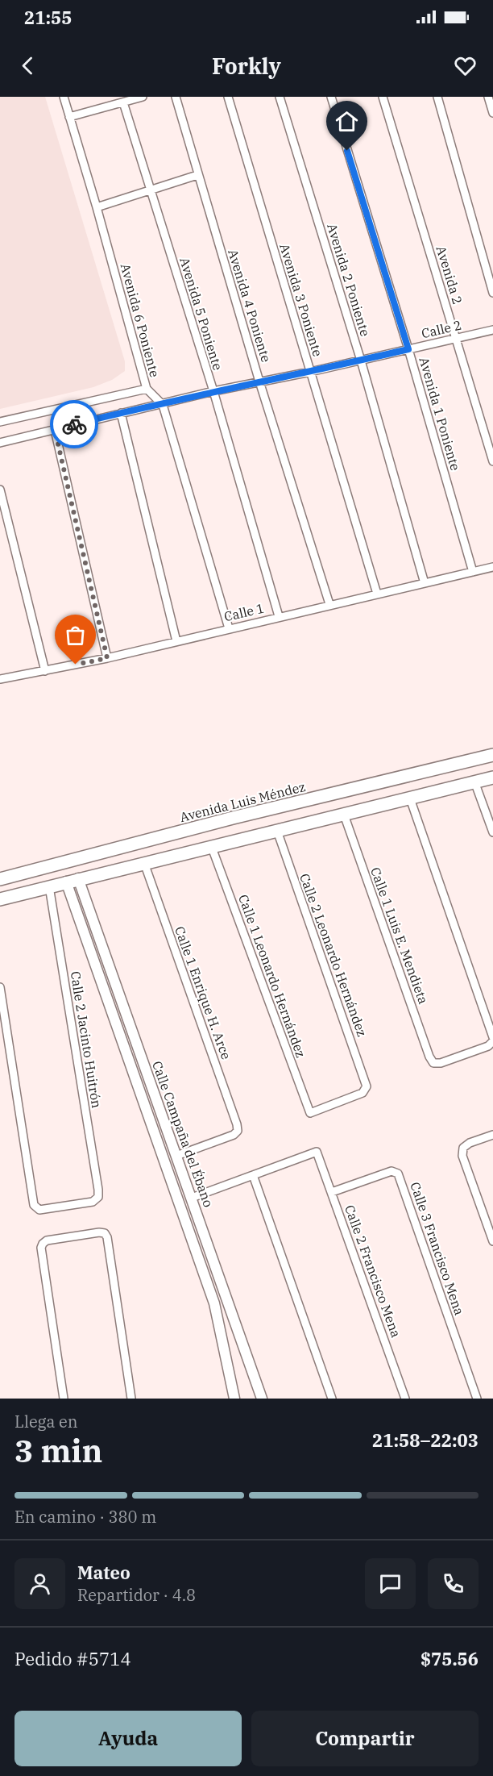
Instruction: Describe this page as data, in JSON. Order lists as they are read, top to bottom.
{
  "streets": {
    "main road": ["Avenida Luis Méndez"],
    "street": [
      "Avenida 2",
      "Avenida 2 Poniente",
      "Avenida 3 Poniente",
      "Avenida 4 Poniente",
      "Avenida 5 Poniente",
      "Avenida 6 Poniente",
      "Calle 2",
      "Avenida 1 Poniente",
      "Calle 1",
      "Calle 1 Luis E. Mendieta",
      "Calle 2 Leonardo Hernández",
      "Calle 1 Leonardo Hernández",
      "Calle 1 Enrique H. Arce",
      "Calle 2 Jacinto Huitrón",
      "Calle Campaña del Ébano",
      "Calle 3 Francisco Mena",
      "Calle 2 Francisco Mena"
    ]
  },
  "crossings": [
    ["Avenida 2", "Calle 2"],
    ["Avenida 2 Poniente", "Calle 2"],
    ["Avenida 2 Poniente", "Calle 1"],
    ["Avenida 3 Poniente", "Calle 2"],
    ["Avenida 3 Poniente", "Calle 1"],
    ["Avenida 4 Poniente", "Calle 2"],
    ["Avenida 4 Poniente", "Calle 1"],
    ["Avenida 5 Poniente", "Calle 2"],
    ["Avenida 5 Poniente", "Calle 1"],
    ["Avenida 6 Poniente", "Calle 2"],
    ["Avenida 6 Poniente", "Calle 1"],
    ["Calle 2", "Avenida 1 Poniente"],
    ["Avenida 1 Poniente", "Calle 1"],
    ["Calle 2 Leonardo Hernández", "Calle 1 Leonardo Hernández"],
    ["Calle 1 Enrique H. Arce", "Calle Campaña del Ébano"],
    ["Calle 3 Francisco Mena", "Calle 2 Francisco Mena"]
  ],
  "page": {
    "status": "21:55",
    "header": "Forkly",
    "heading": ["3 min", "Llega en", "21:58–22:03"],
    "panel": [
      "Mateo",
      "Repartidor · 4.8",
      "Pedido #5714",
      "$75.56"
    ],
    "bar": "En camino · 380 m",
    "buttons": ["Ayuda", "Compartir"]
  }
}
